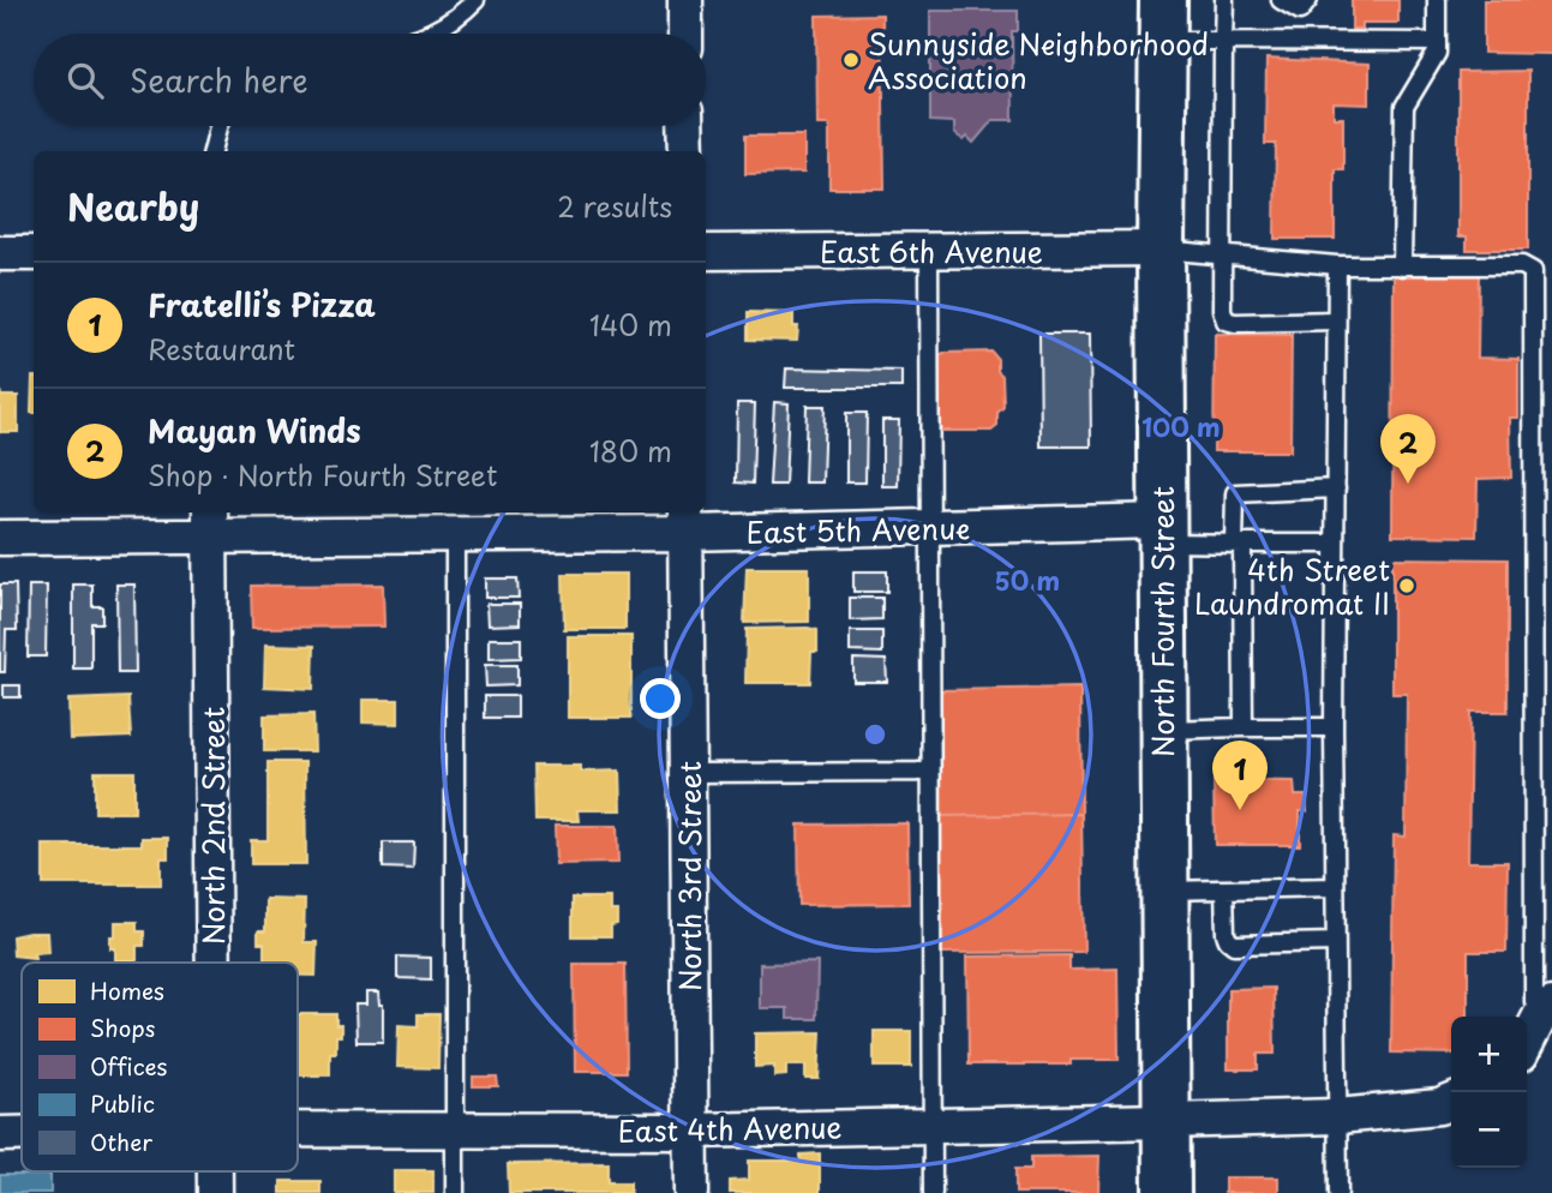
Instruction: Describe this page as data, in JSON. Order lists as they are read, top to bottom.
{
  "streets": {
    "main road": ["North Fourth Street"],
    "street": [
      "East 6th Avenue",
      "East 5th Avenue",
      "North 2nd Street",
      "North 3rd Street",
      "East 4th Avenue"
    ]
  },
  "crossings": [
    ["East 6th Avenue", "North Fourth Street"],
    ["East 5th Avenue", "North Fourth Street"],
    ["East 5th Avenue", "North 2nd Street"],
    ["East 5th Avenue", "North 3rd Street"],
    ["North Fourth Street", "East 4th Avenue"],
    ["North 3rd Street", "East 4th Avenue"]
  ],
  "places": ["Sunnyside Neighborhood Association", "4th Street Laundromat II"],
  "legend": [
    "Homes",
    "Shops",
    "Offices",
    "Public",
    "Other"
  ],
  "page": {
    "search": "Search here",
    "heading": ["Nearby", "2 results"],
    "list": [
      {
        "mark": "1",
        "name": "Fratelli’s Pizza",
        "note": "Restaurant",
        "value": "140 m"
      },
      {
        "mark": "2",
        "name": "Mayan Winds",
        "note": "Shop · North Fourth Street",
        "value": "180 m"
      }
    ],
    "pins": ["2", "1"],
    "map_buttons": ["+", "−"]
  },
  "rings": ["100 m", "50 m"]
}
